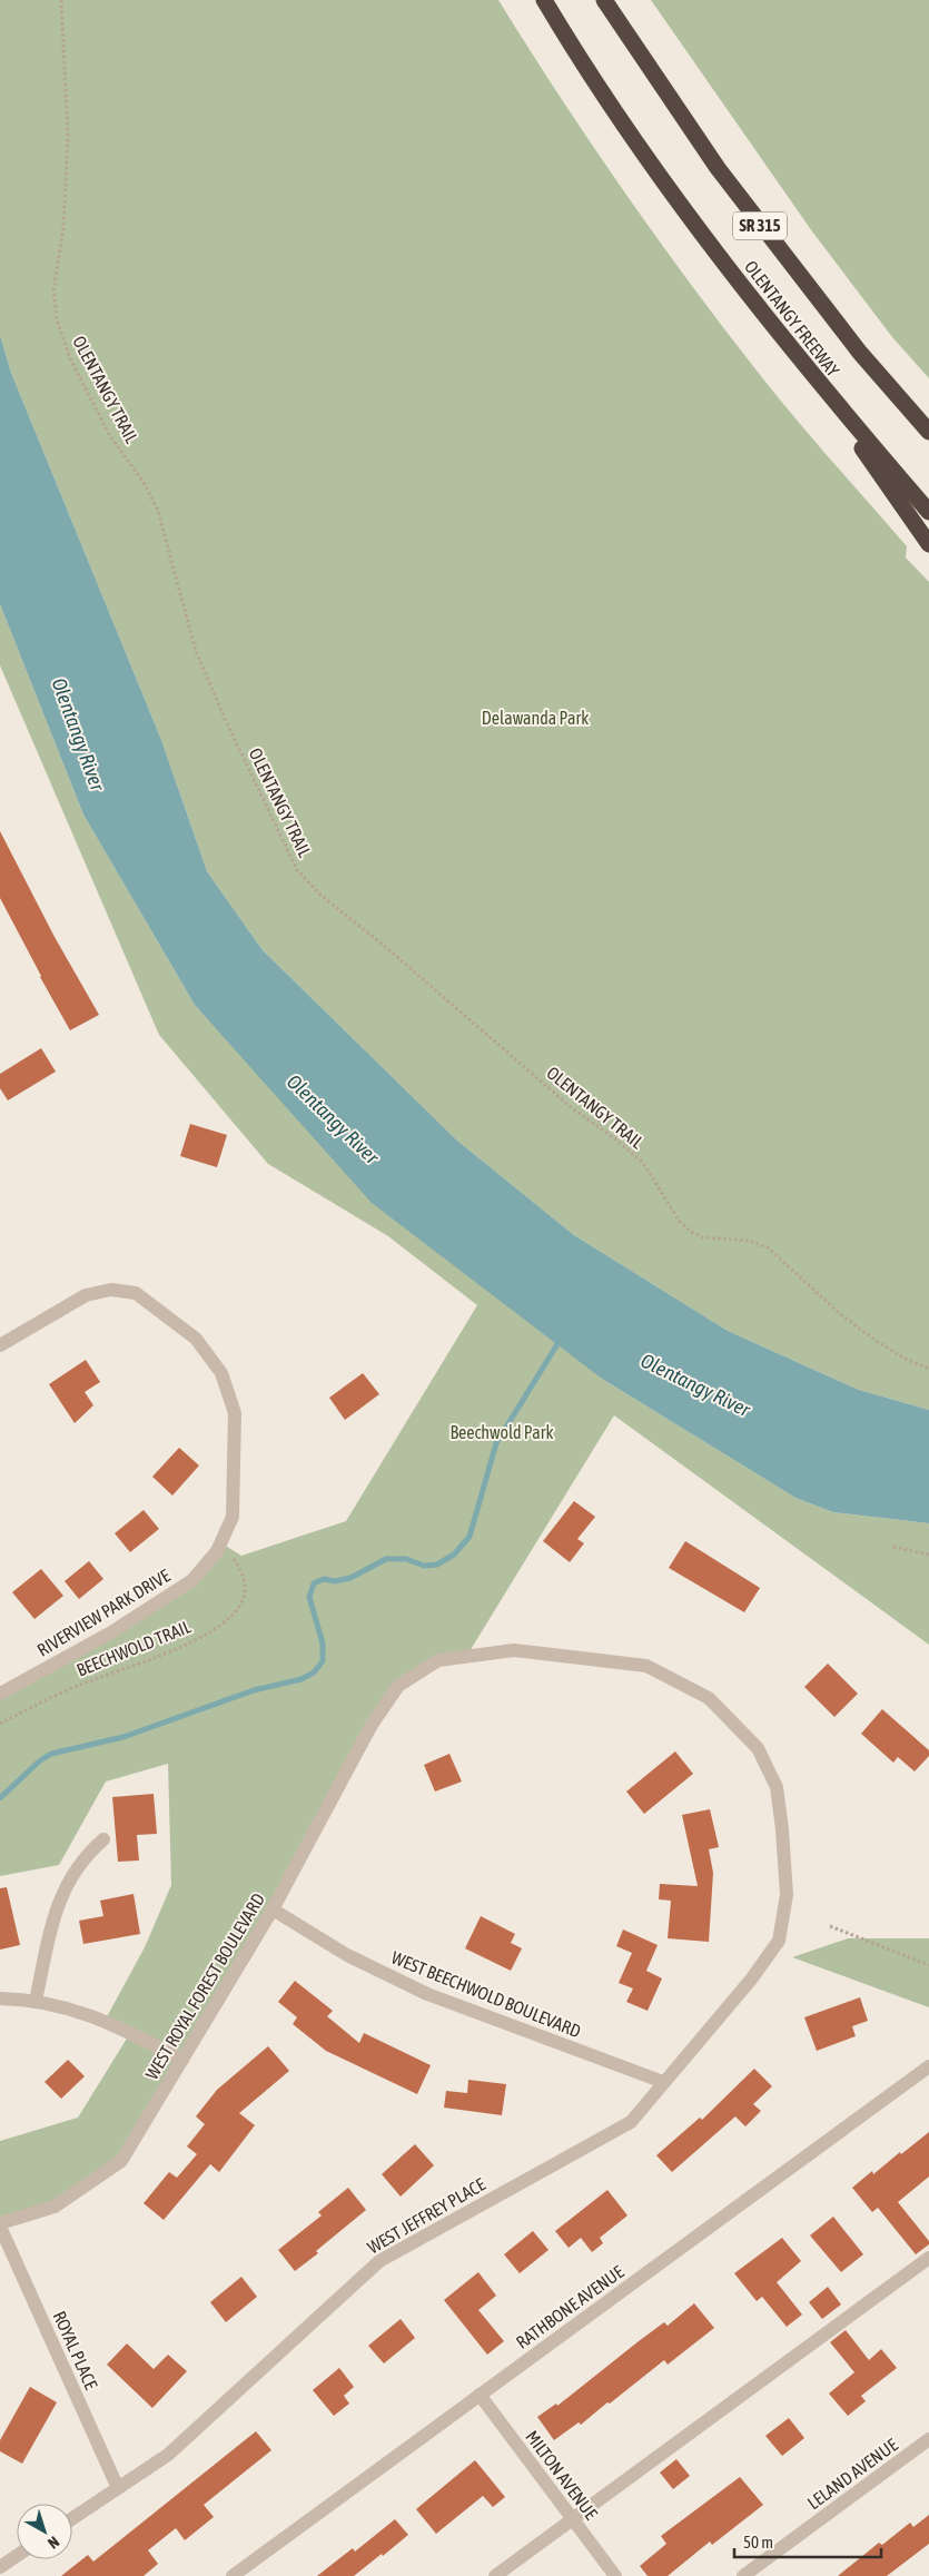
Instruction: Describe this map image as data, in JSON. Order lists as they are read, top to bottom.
{
  "streets": {
    "highway": ["SR 315", "OLENTANGY FREEWAY"],
    "street": [
      "RIVERVIEW PARK DRIVE",
      "WEST ROYAL FOREST BOULEVARD",
      "WEST BEECHWOLD BOULEVARD",
      "WEST JEFFREY PLACE",
      "RATHBONE AVENUE",
      "ROYAL PLACE",
      "LELAND AVENUE",
      "MILTON AVENUE"
    ],
    "path": ["OLENTANGY TRAIL", "BEECHWOLD TRAIL"]
  },
  "crossings": [
    ["RIVERVIEW PARK DRIVE", "BEECHWOLD TRAIL"],
    ["WEST ROYAL FOREST BOULEVARD", "WEST BEECHWOLD BOULEVARD"],
    ["WEST ROYAL FOREST BOULEVARD", "WEST JEFFREY PLACE"],
    ["WEST ROYAL FOREST BOULEVARD", "ROYAL PLACE"],
    ["WEST BEECHWOLD BOULEVARD", "WEST JEFFREY PLACE"],
    ["WEST JEFFREY PLACE", "ROYAL PLACE"],
    ["RATHBONE AVENUE", "MILTON AVENUE"]
  ],
  "water": ["Olentangy River"],
  "parks": ["Delawanda Park", "Beechwold Park"],
  "scale_bar": "50 m",
  "north": "bottom right"
}
